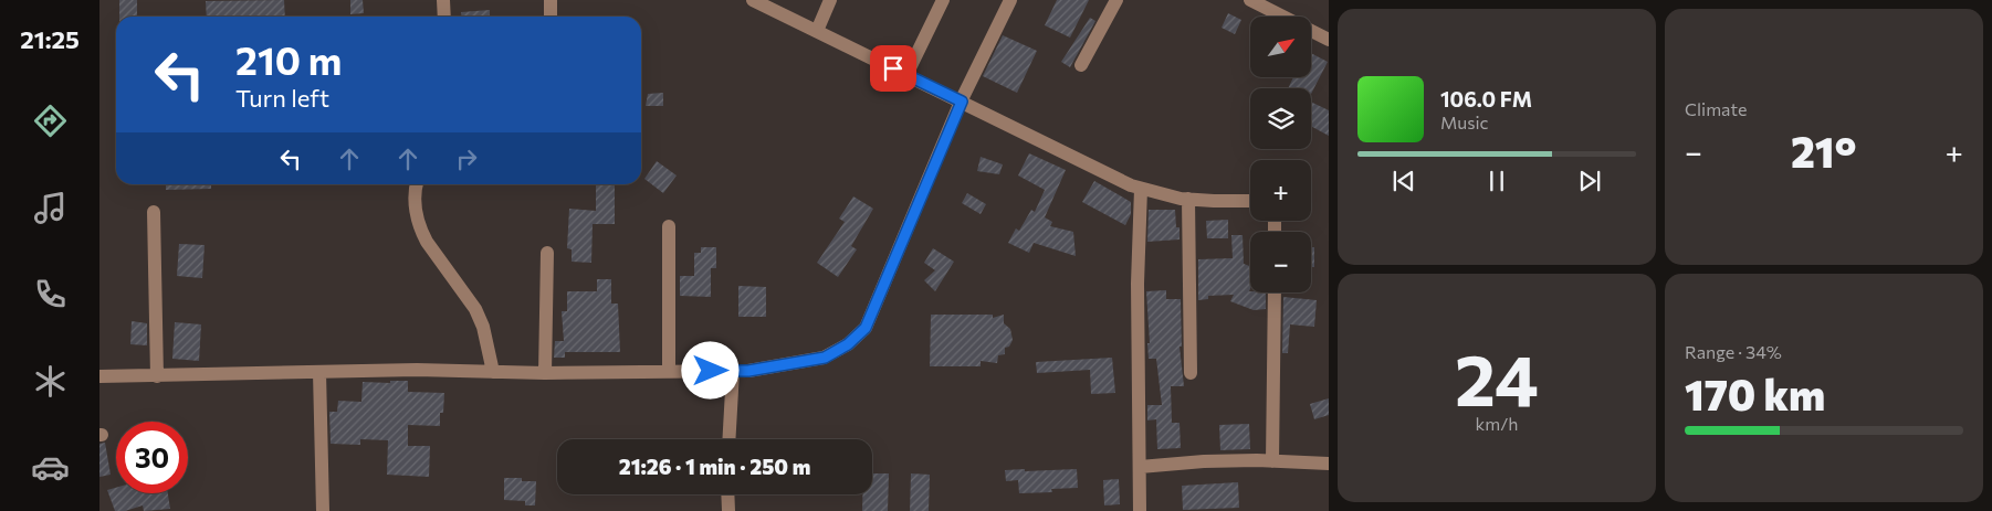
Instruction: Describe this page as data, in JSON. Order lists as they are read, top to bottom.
{
  "north": "top right",
  "page": {
    "tabs": "21:25",
    "tile": [
      "Climate",
      ["24", "km/h"],
      ["Range · 34%", "170 km"]
    ],
    "map_buttons": ["+", "−"],
    "turn": ["210 m", "Turn left"],
    "song": ["106.0 FM", "Music"],
    "heat": ["−", "21°", "+"],
    "limit": "30",
    "trip": "21:26 · 1 min · 250 m"
  }
}
